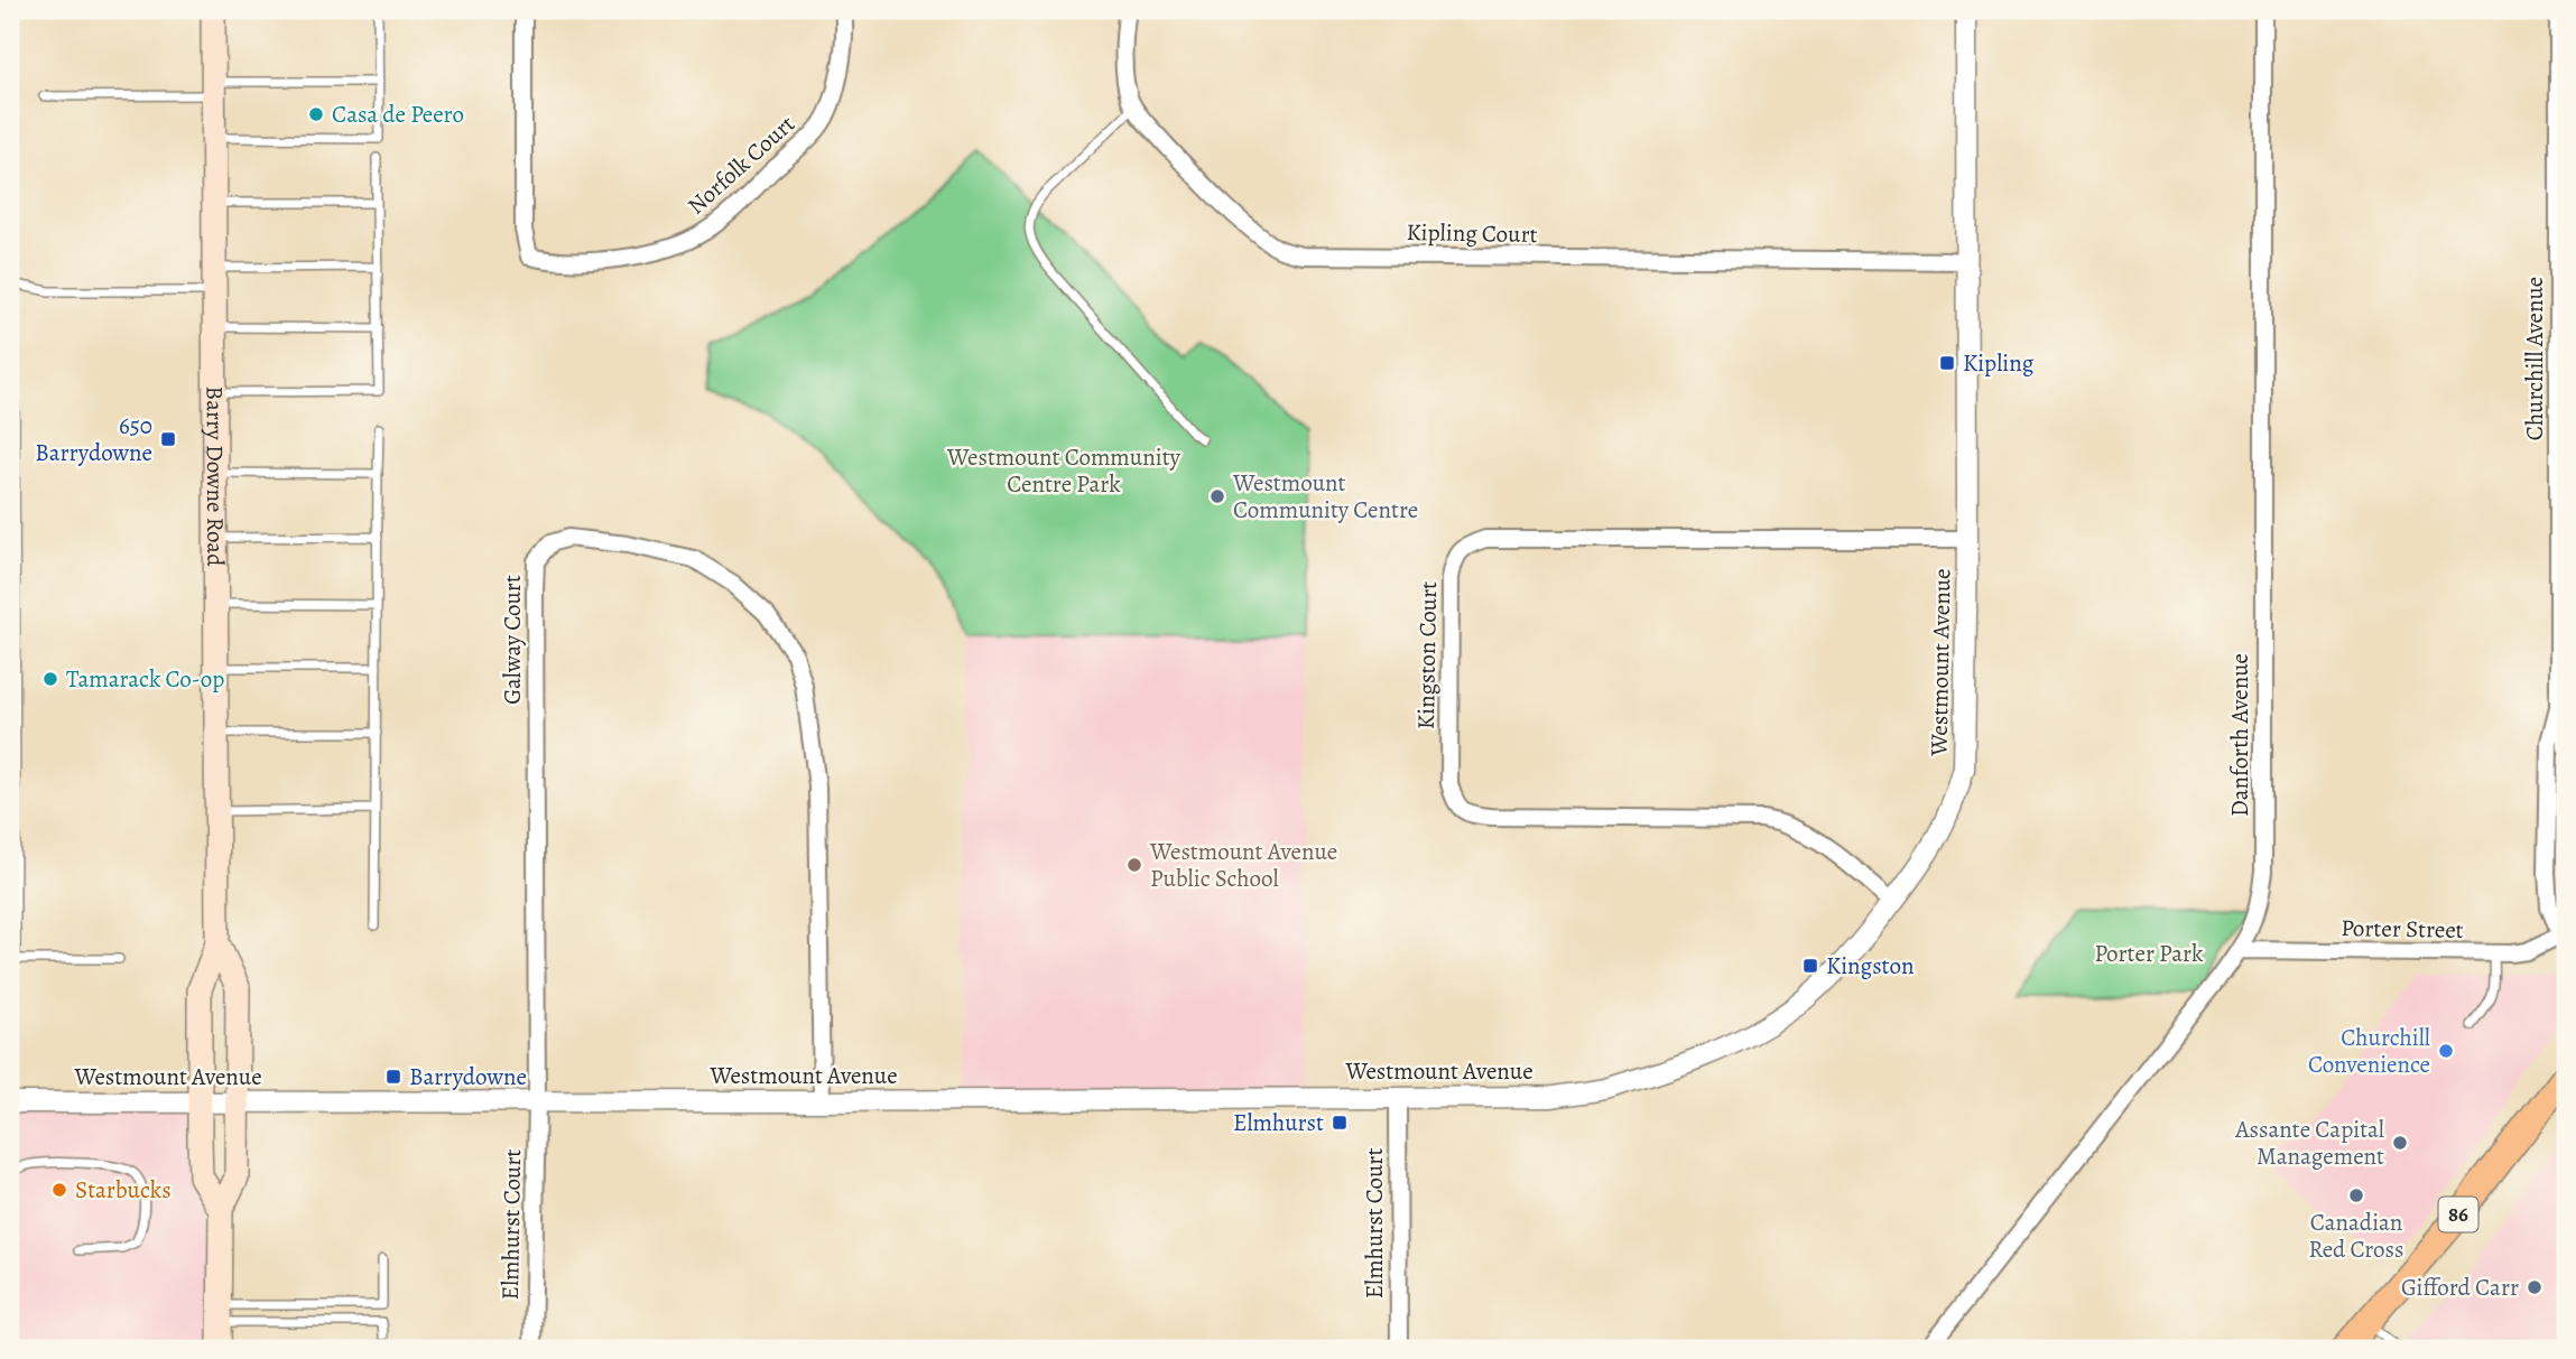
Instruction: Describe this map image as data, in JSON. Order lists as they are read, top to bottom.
{
  "streets": {
    "main road": ["Barry Downe Road", "86"],
    "street": [
      "Norfolk Court",
      "Kipling Court",
      "Churchill Avenue",
      "Galway Court",
      "Kingston Court",
      "Westmount Avenue",
      "Danforth Avenue",
      "Porter Street",
      "Elmhurst Court"
    ]
  },
  "crossings": [
    ["Kipling Court", "Westmount Avenue"],
    ["Churchill Avenue", "Porter Street"],
    ["Barry Downe Road", "Westmount Avenue"],
    ["Galway Court", "Westmount Avenue"],
    ["Galway Court", "Elmhurst Court"],
    ["Kingston Court", "Westmount Avenue"],
    ["Westmount Avenue", "Elmhurst Court"],
    ["Danforth Avenue", "Porter Street"]
  ],
  "parks": ["Westmount Community Centre Park", "Porter Park"],
  "places": {
    "other": [
      "Casa de Peero",
      "Westmount Community Centre",
      "Tamarack Co-op",
      "Westmount Avenue Public School",
      "Churchill Convenience",
      "Assante Capital Management",
      "Starbucks",
      "Canadian Red Cross",
      "Gifford Carr"
    ],
    "transit": [
      "Kipling",
      "650 Barrydowne",
      "Kingston",
      "Barrydowne",
      "Elmhurst"
    ]
  }
}
